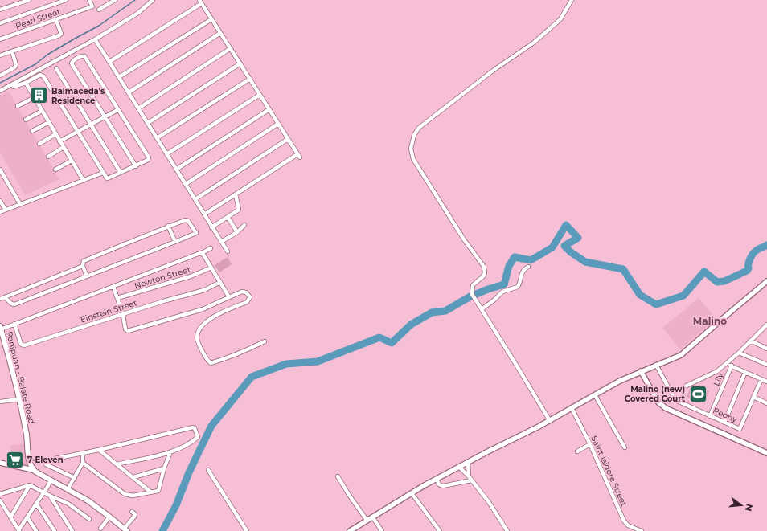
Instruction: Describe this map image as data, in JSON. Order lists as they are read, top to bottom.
{
  "streets": {
    "main road": ["Panipuan - Balete Road"],
    "street": [
      "Pearl Street",
      "Newton Street",
      "Einstein Street",
      "Lily",
      "Peony",
      "Saint Isidore Street"
    ]
  },
  "crossings": [
    ["Lily", "Peony"]
  ],
  "districts": ["Malino"],
  "places": {
    "building": ["Balmaceda's Residence"],
    "sports": ["Malino (new) Covered Court"],
    "supermarket": ["7-Eleven"]
  },
  "north": "right"
}
